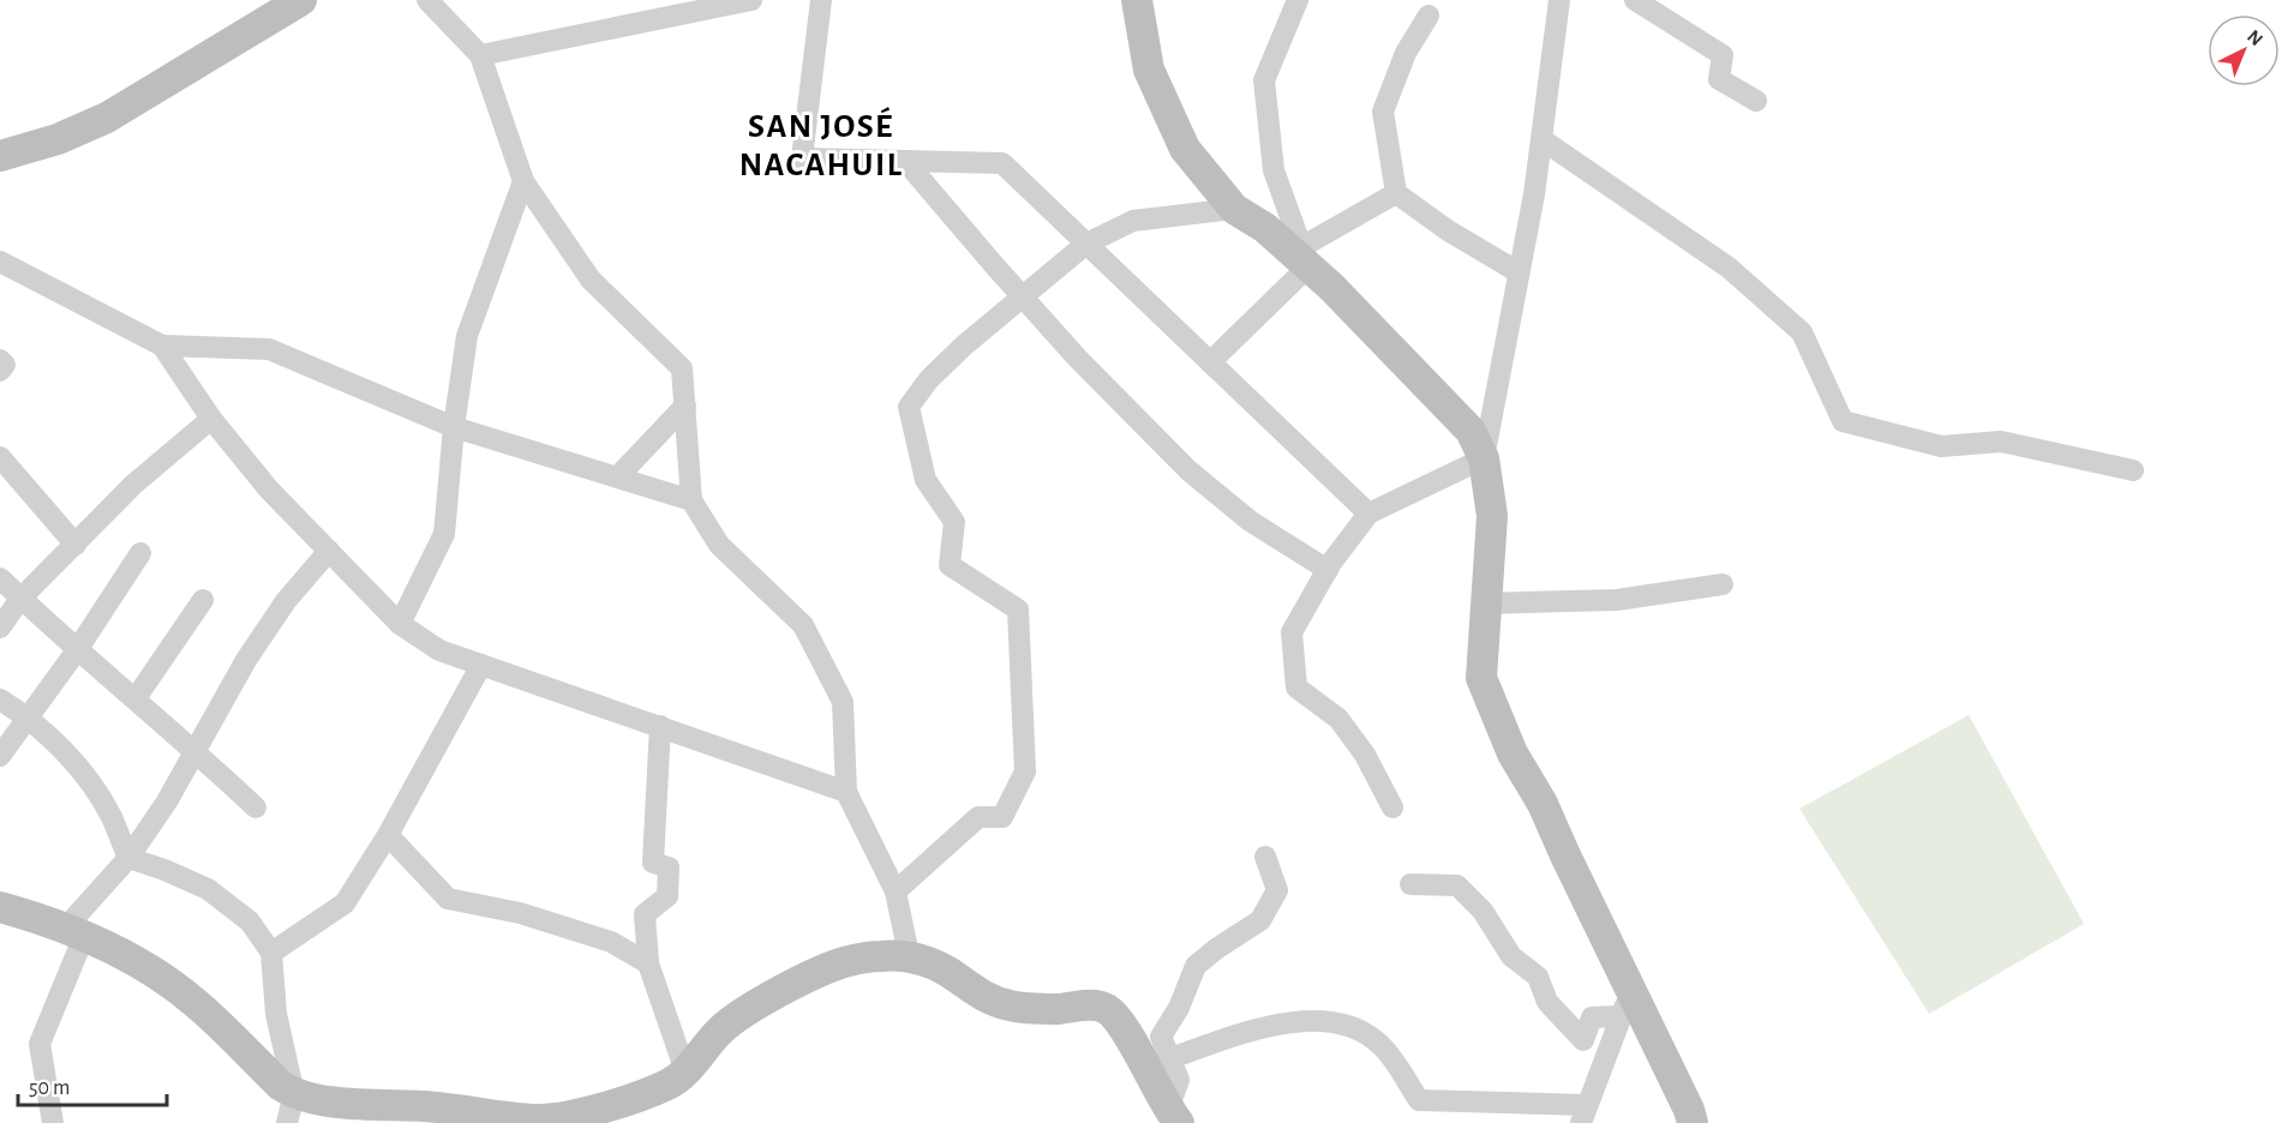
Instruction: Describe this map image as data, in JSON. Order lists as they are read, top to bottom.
{
  "districts": ["SAN JOSÉ NACAHUIL"],
  "scale_bar": "50 m",
  "north": "top right"
}
